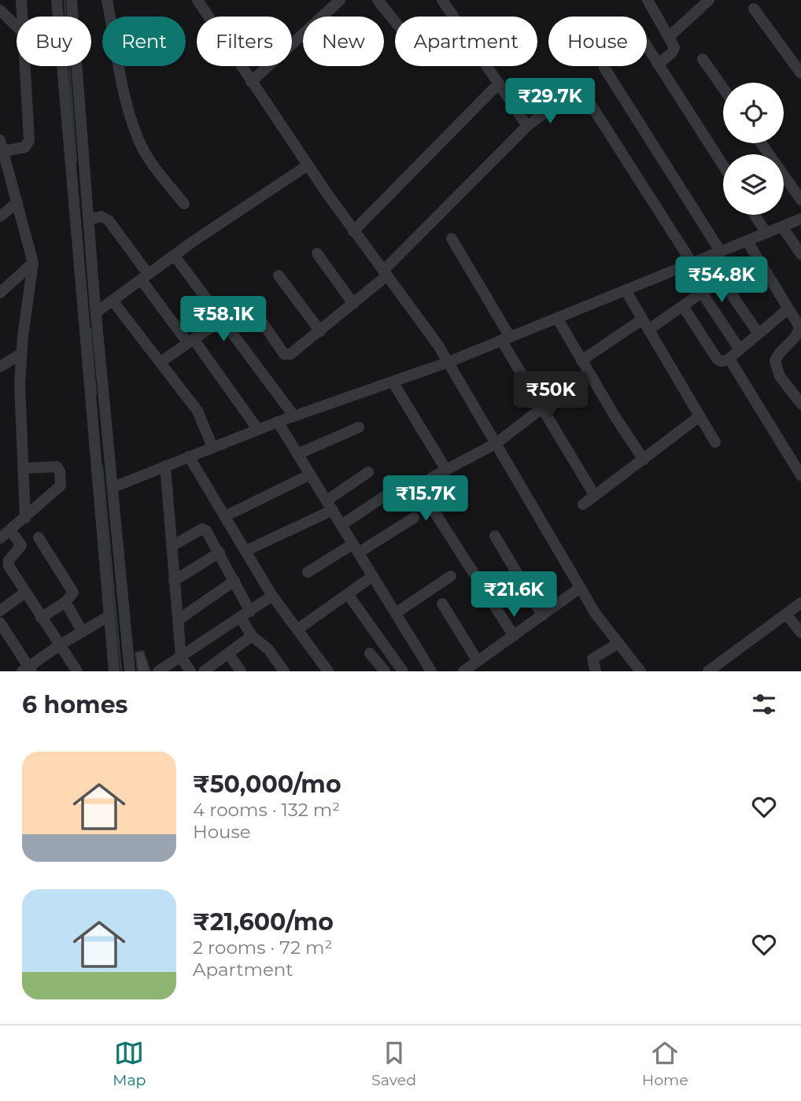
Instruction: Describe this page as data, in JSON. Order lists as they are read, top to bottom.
{
  "page": {
    "chip": [
      "Buy",
      "Rent",
      "Filters",
      "New",
      "Apartment",
      "House"
    ],
    "price": [
      "₹29.7K",
      "₹54.8K",
      "₹58.1K",
      "₹50K",
      "₹15.7K",
      "₹21.6K"
    ],
    "heading": "6 homes",
    "list": [
      {
        "name": "₹50,000/mo",
        "note": "4 rooms · 132 m² · House"
      },
      {
        "name": "₹21,600/mo",
        "note": "2 rooms · 72 m² · Apartment"
      }
    ],
    "tabs": ["Map", "Saved", "Home"]
  }
}
